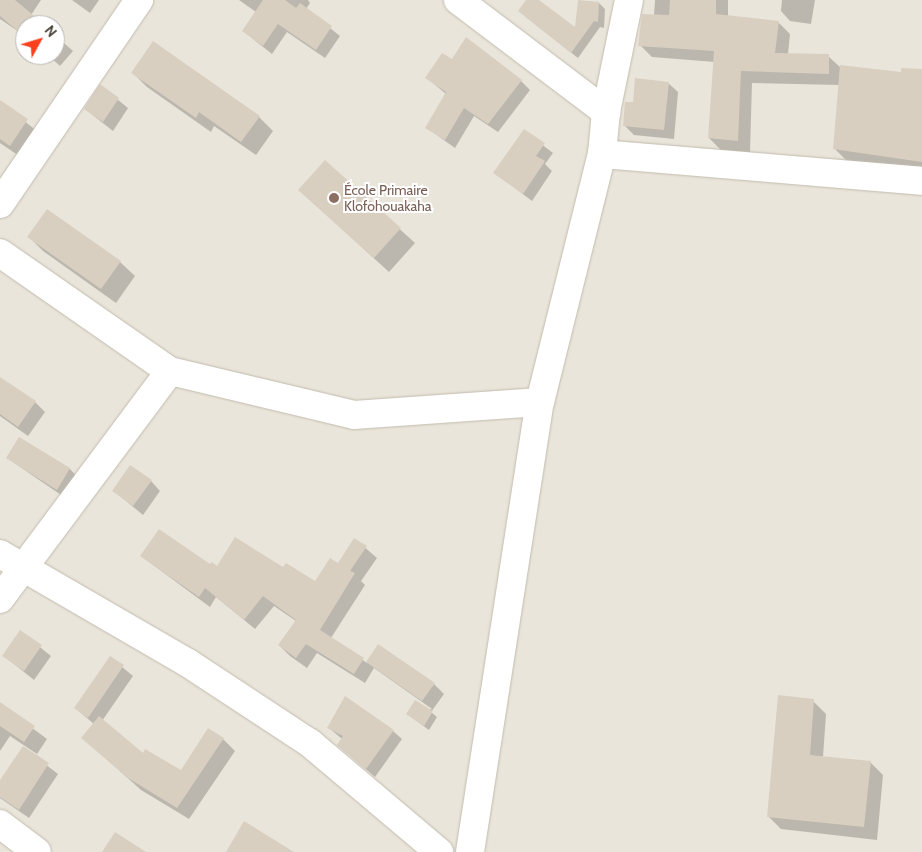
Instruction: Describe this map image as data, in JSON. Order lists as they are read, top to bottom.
{
  "places": ["École Primaire Klofohouakaha"],
  "north": "top right"
}
